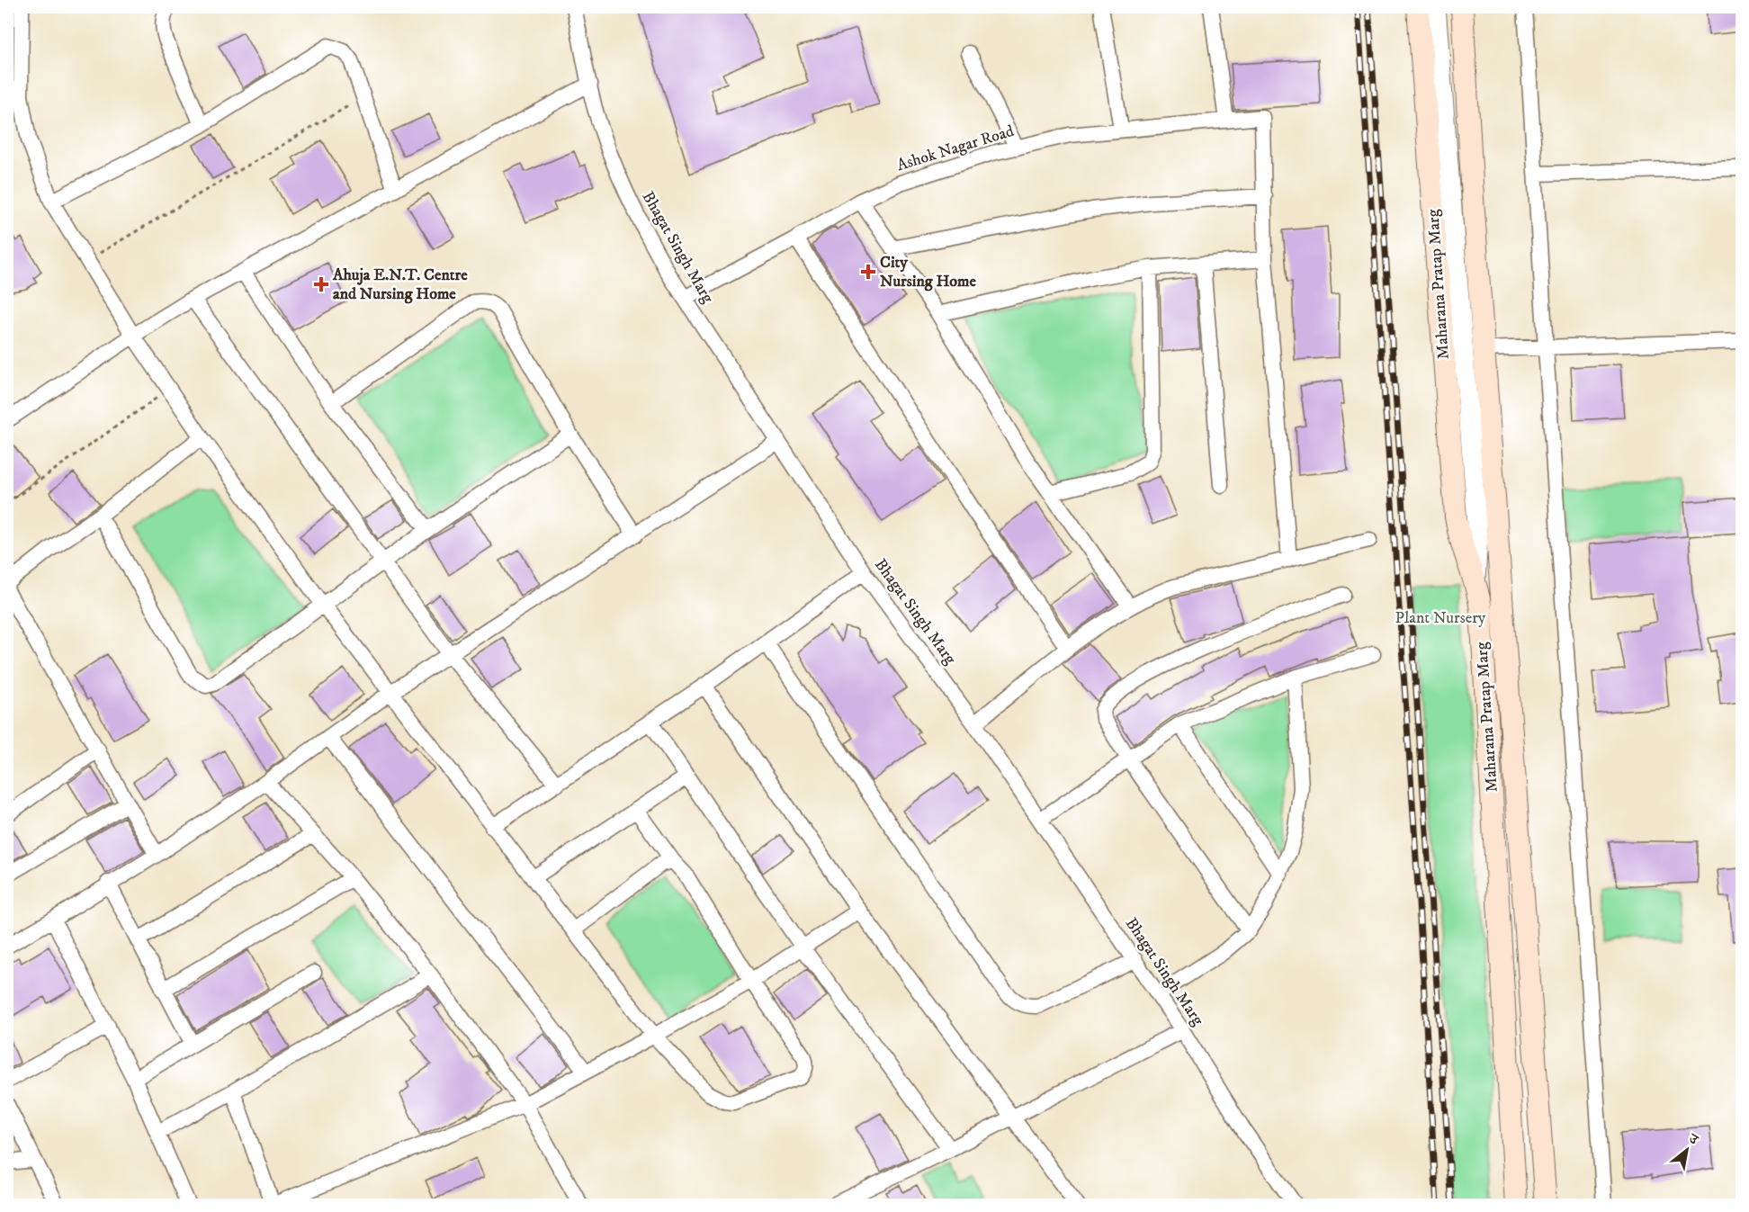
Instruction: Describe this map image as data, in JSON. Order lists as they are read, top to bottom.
{
  "streets": {
    "main road": ["Maharana Pratap Marg"],
    "street": ["Ashok Nagar Road", "Bhagat Singh Marg"]
  },
  "crossings": [
    ["Ashok Nagar Road", "Bhagat Singh Marg"]
  ],
  "parks": ["Plant Nursery"],
  "places": {
    "health": ["City Nursing Home", "Ahuja E.N.T. Centre and Nursing Home"]
  },
  "north": "top right"
}
